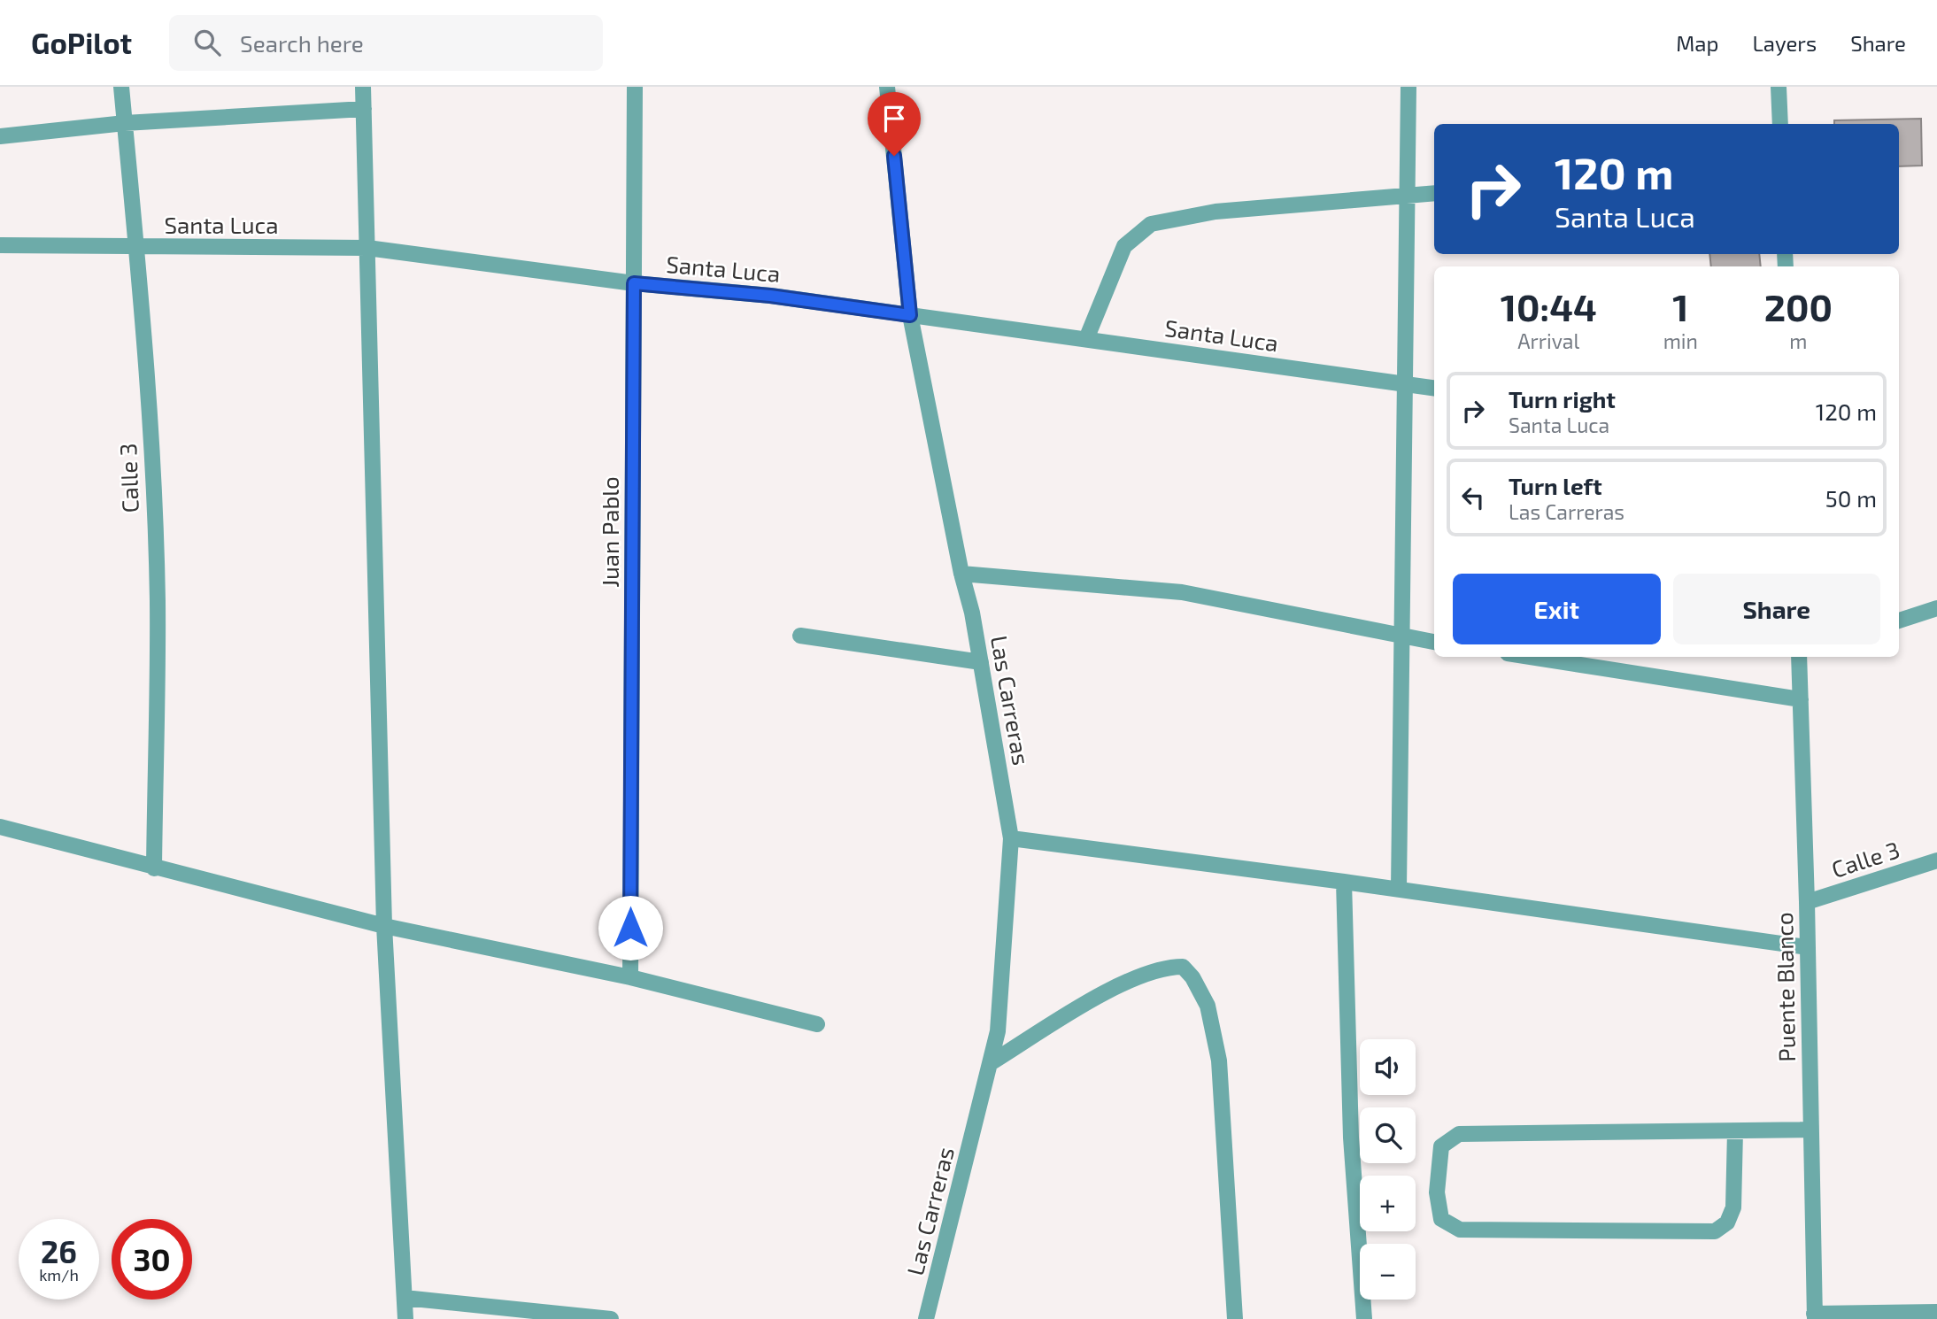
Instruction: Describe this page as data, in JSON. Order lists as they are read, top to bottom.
{
  "streets": {
    "street": [
      "Santa Luca",
      "Calle 3",
      "Juan Pablo",
      "Las Carreras",
      "Puente Blanco"
    ]
  },
  "crossings": [
    ["Santa Luca", "Calle 3"],
    ["Santa Luca", "Juan Pablo"],
    ["Santa Luca", "Las Carreras"],
    ["Calle 3", "Puente Blanco"]
  ],
  "page": {
    "header": "GoPilot",
    "search": "Search here",
    "nav": ["Map", "Layers", "Share"],
    "turn": ["120 m", "Santa Luca"],
    "eta": [
      "10:44",
      "Arrival",
      "1",
      "min",
      "200",
      "m"
    ],
    "list": [
      {
        "name": "Turn right",
        "note": "Santa Luca",
        "value": "120 m"
      },
      {
        "name": "Turn left",
        "note": "Las Carreras",
        "value": "50 m"
      }
    ],
    "buttons": ["Exit", "Share"],
    "map_buttons": ["+", "−"],
    "speed": "26 km/h",
    "limit": "30"
  }
}
